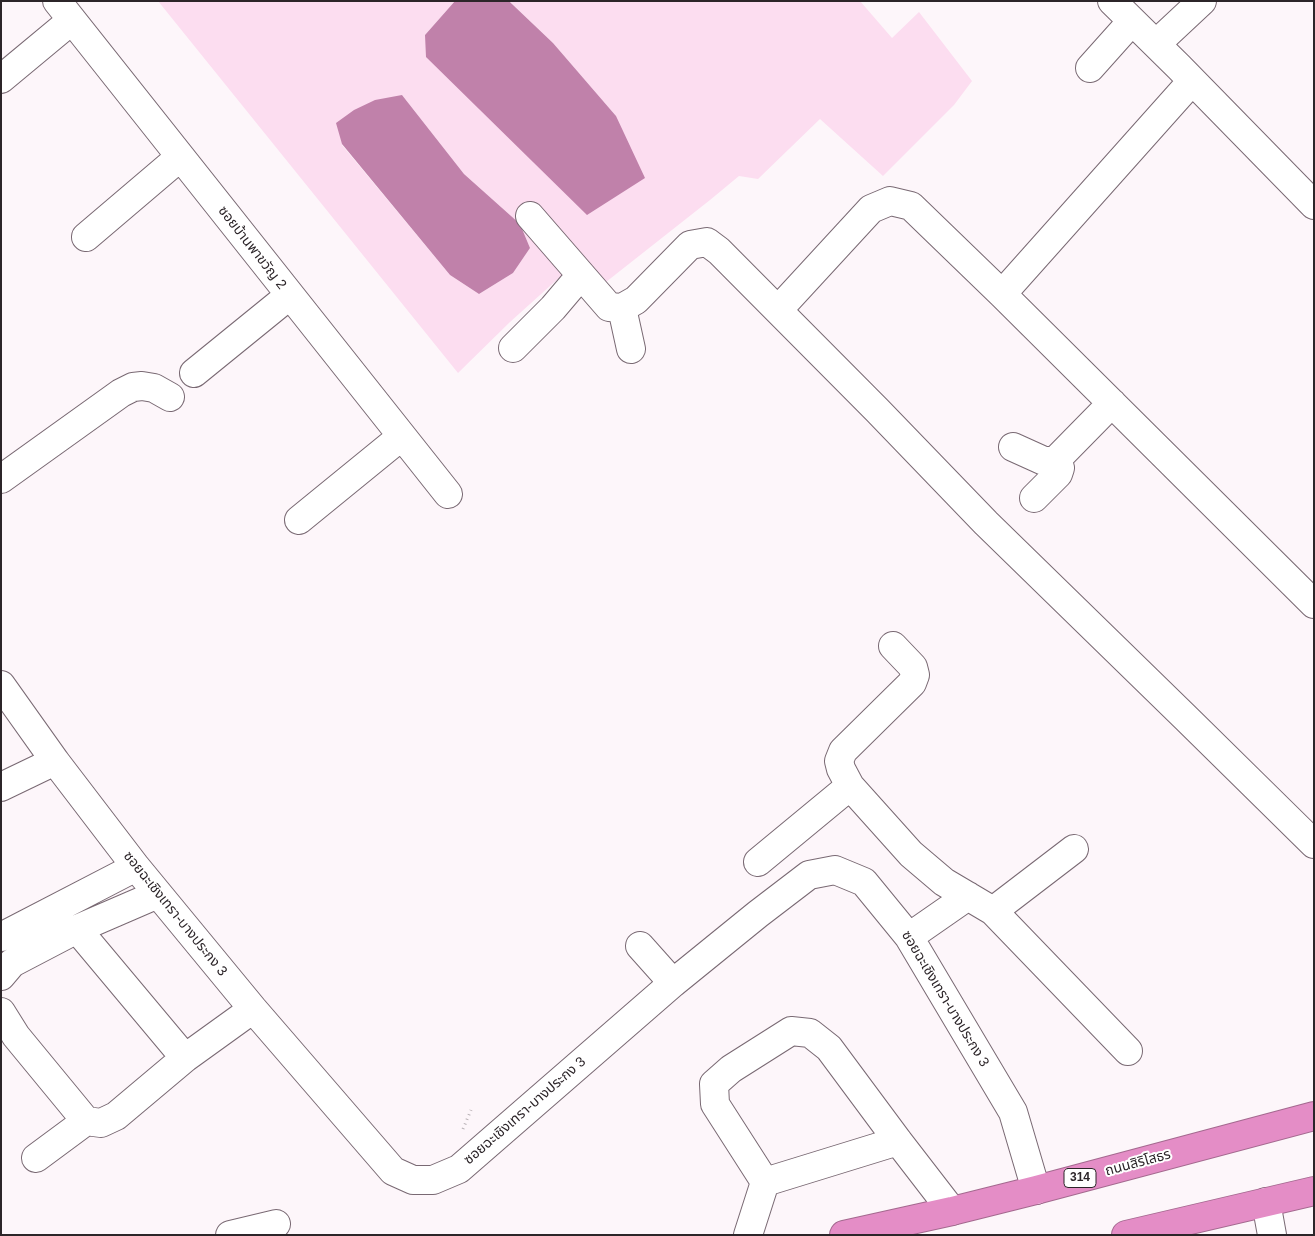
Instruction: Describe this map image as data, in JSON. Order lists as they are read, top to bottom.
{
  "streets": {
    "highway": ["ถนนสิริโสธร", "314"],
    "street": ["ซอยบ้านพาขวัญ 2", "ซอยฉะเชิงเทรา-บางประกง 3"]
  },
  "crossings": [
    ["ซอยฉะเชิงเทรา-บางประกง 3", "ถนนสิริโสธร"]
  ]
}
